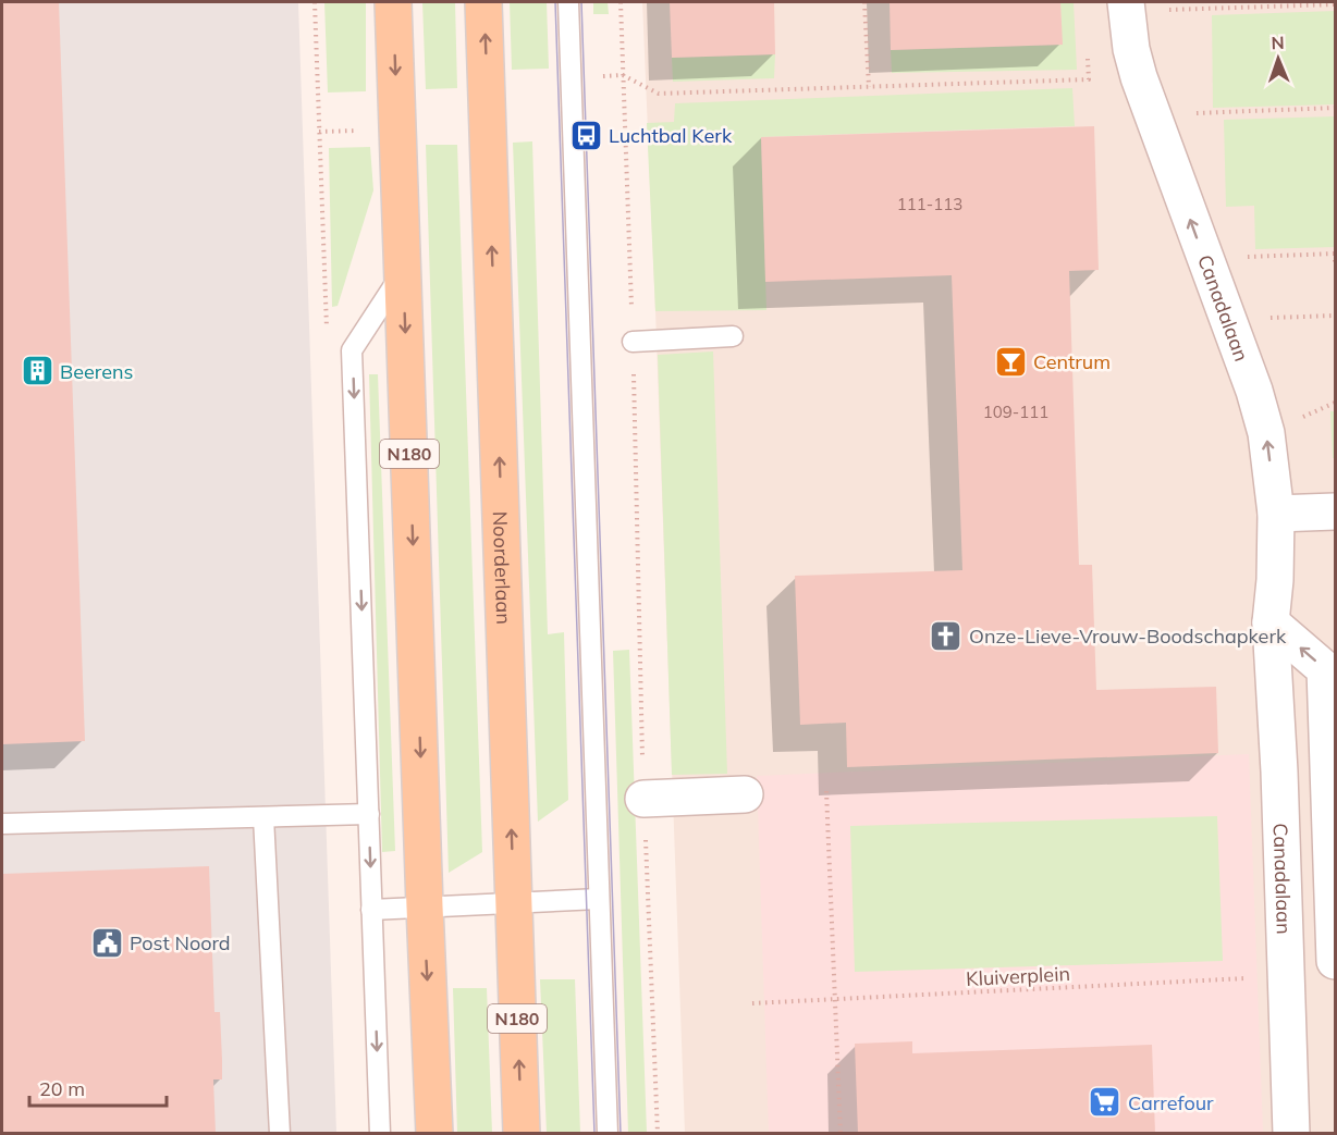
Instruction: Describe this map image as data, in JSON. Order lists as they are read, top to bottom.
{
  "streets": {
    "main road": ["N180", "Noorderlaan"],
    "street": ["Canadalaan"],
    "path": ["Kluiverplein"]
  },
  "crossings": [
    ["Canadalaan", "Kluiverplein"]
  ],
  "places": {
    "bus stop": ["Luchtbal Kerk"],
    "bar": ["Centrum"],
    "building": ["Beerens"],
    "church": ["Onze-Lieve-Vrouw-Boodschapkerk"],
    "public building": ["Post Noord"],
    "supermarket": ["Carrefour"]
  },
  "house_numbers": ["111-113", "109-111"],
  "scale_bar": "20 m",
  "north": "top"
}
